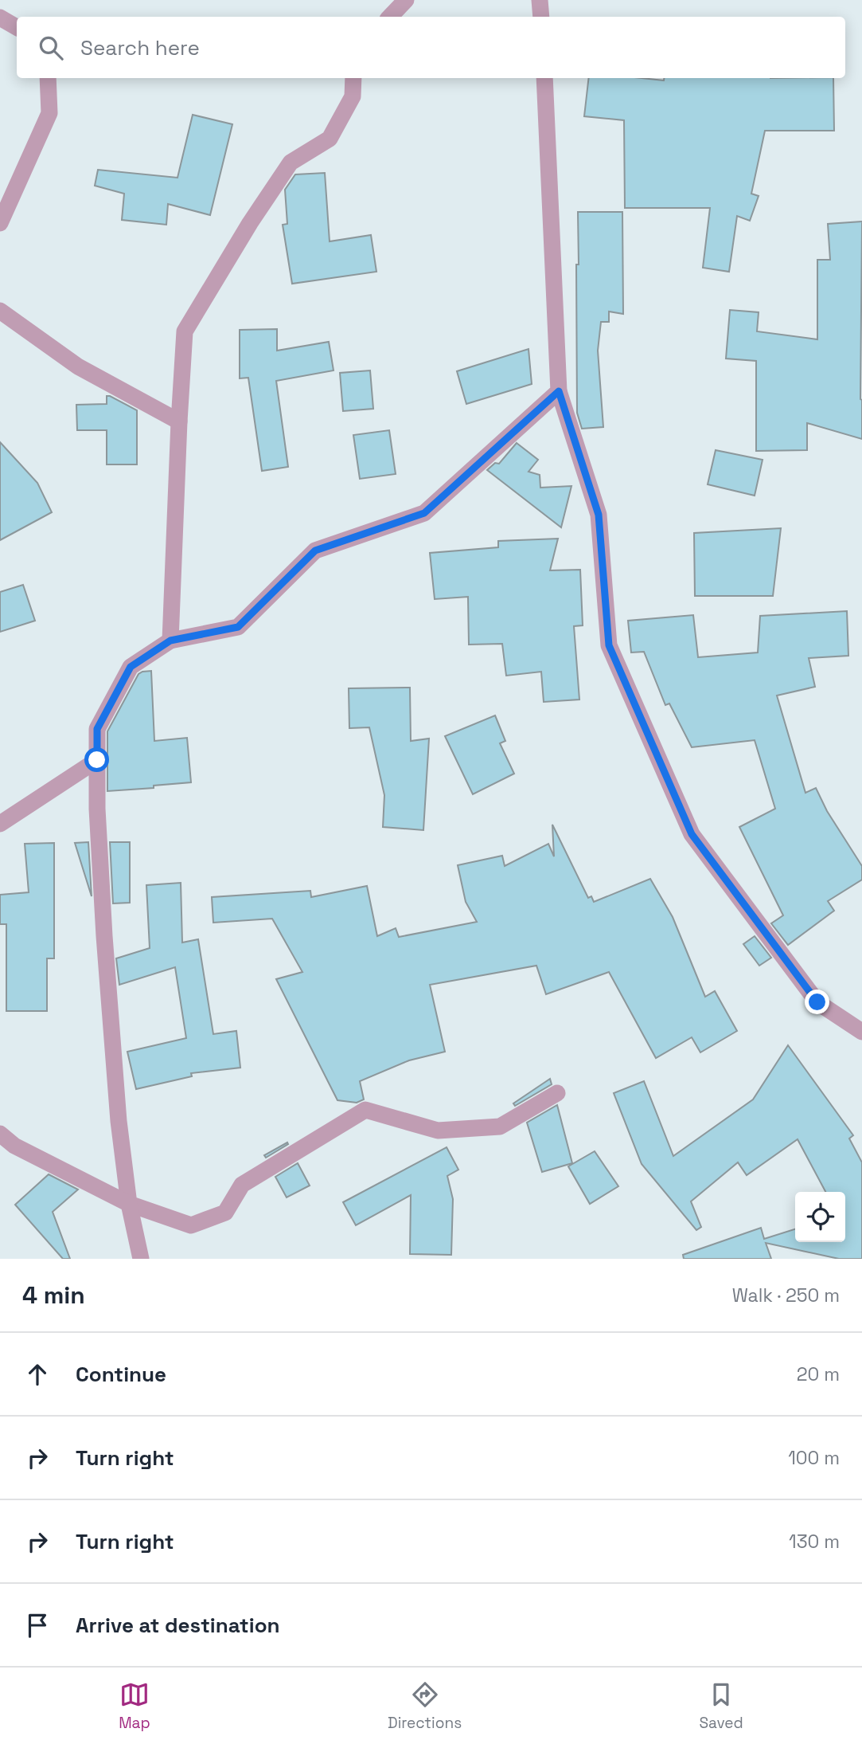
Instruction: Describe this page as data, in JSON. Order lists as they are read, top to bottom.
{
  "page": {
    "search": "Search here",
    "heading": ["4 min", "Walk · 250 m"],
    "list": [
      ["Continue", "20 m"],
      ["Turn right", "100 m"],
      ["Turn right", "130 m"],
      "Arrive at destination"
    ],
    "nav": ["Map", "Directions", "Saved"]
  }
}
